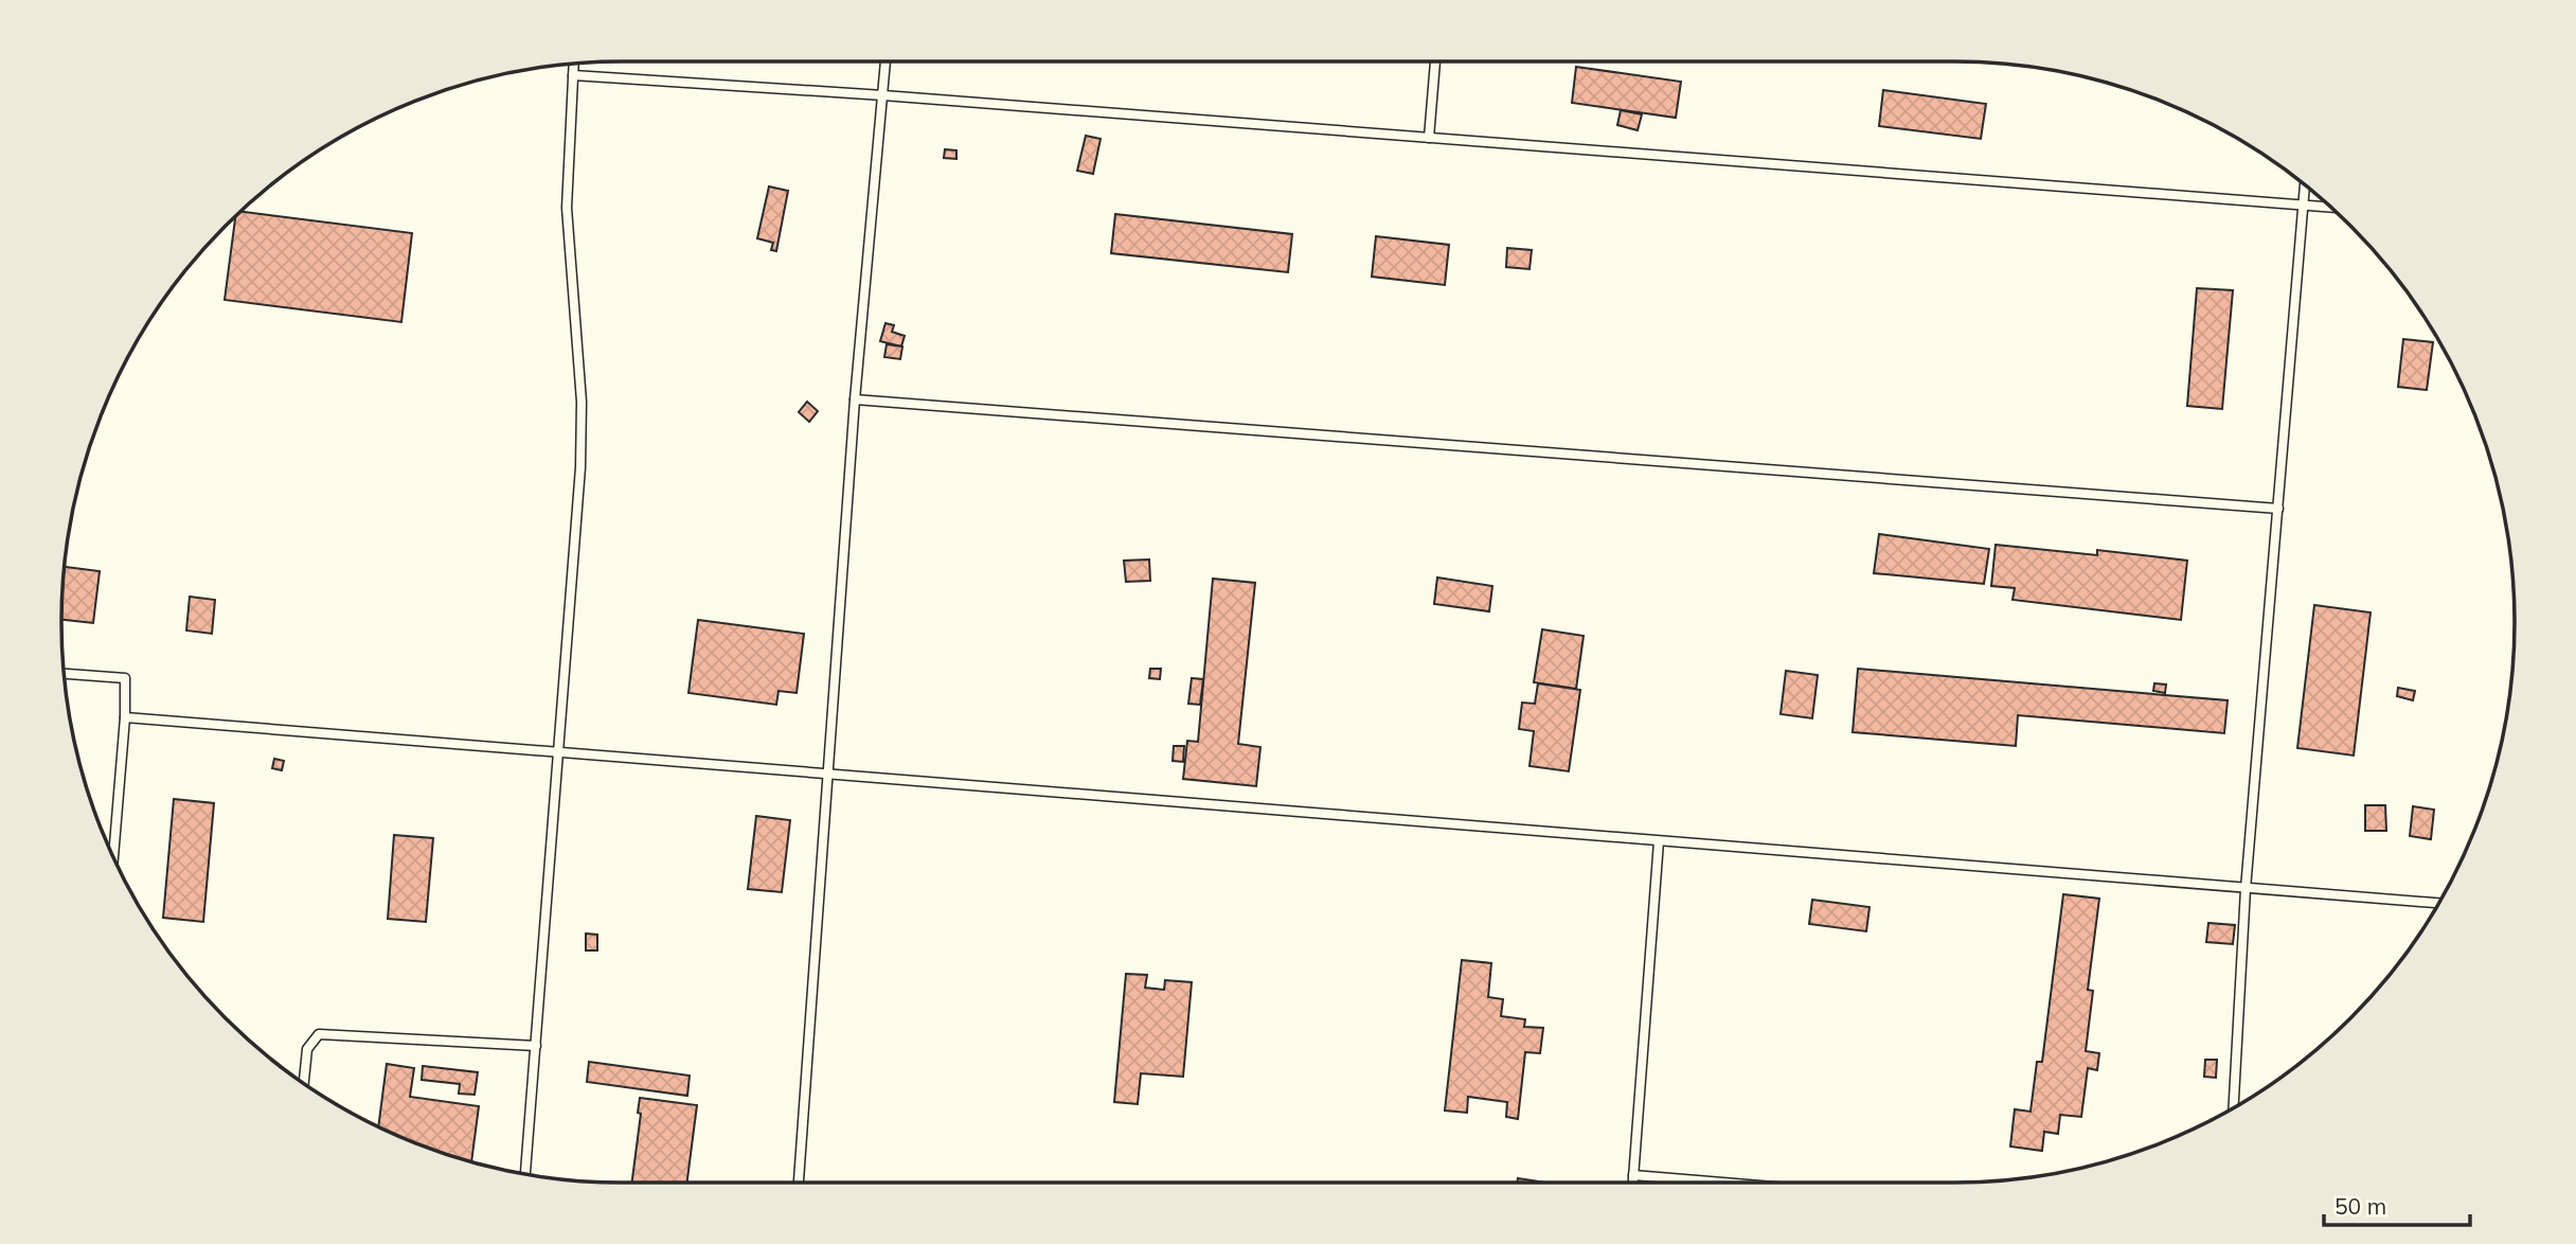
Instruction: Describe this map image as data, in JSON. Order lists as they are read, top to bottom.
{
  "scale_bar": "50 m"
}
